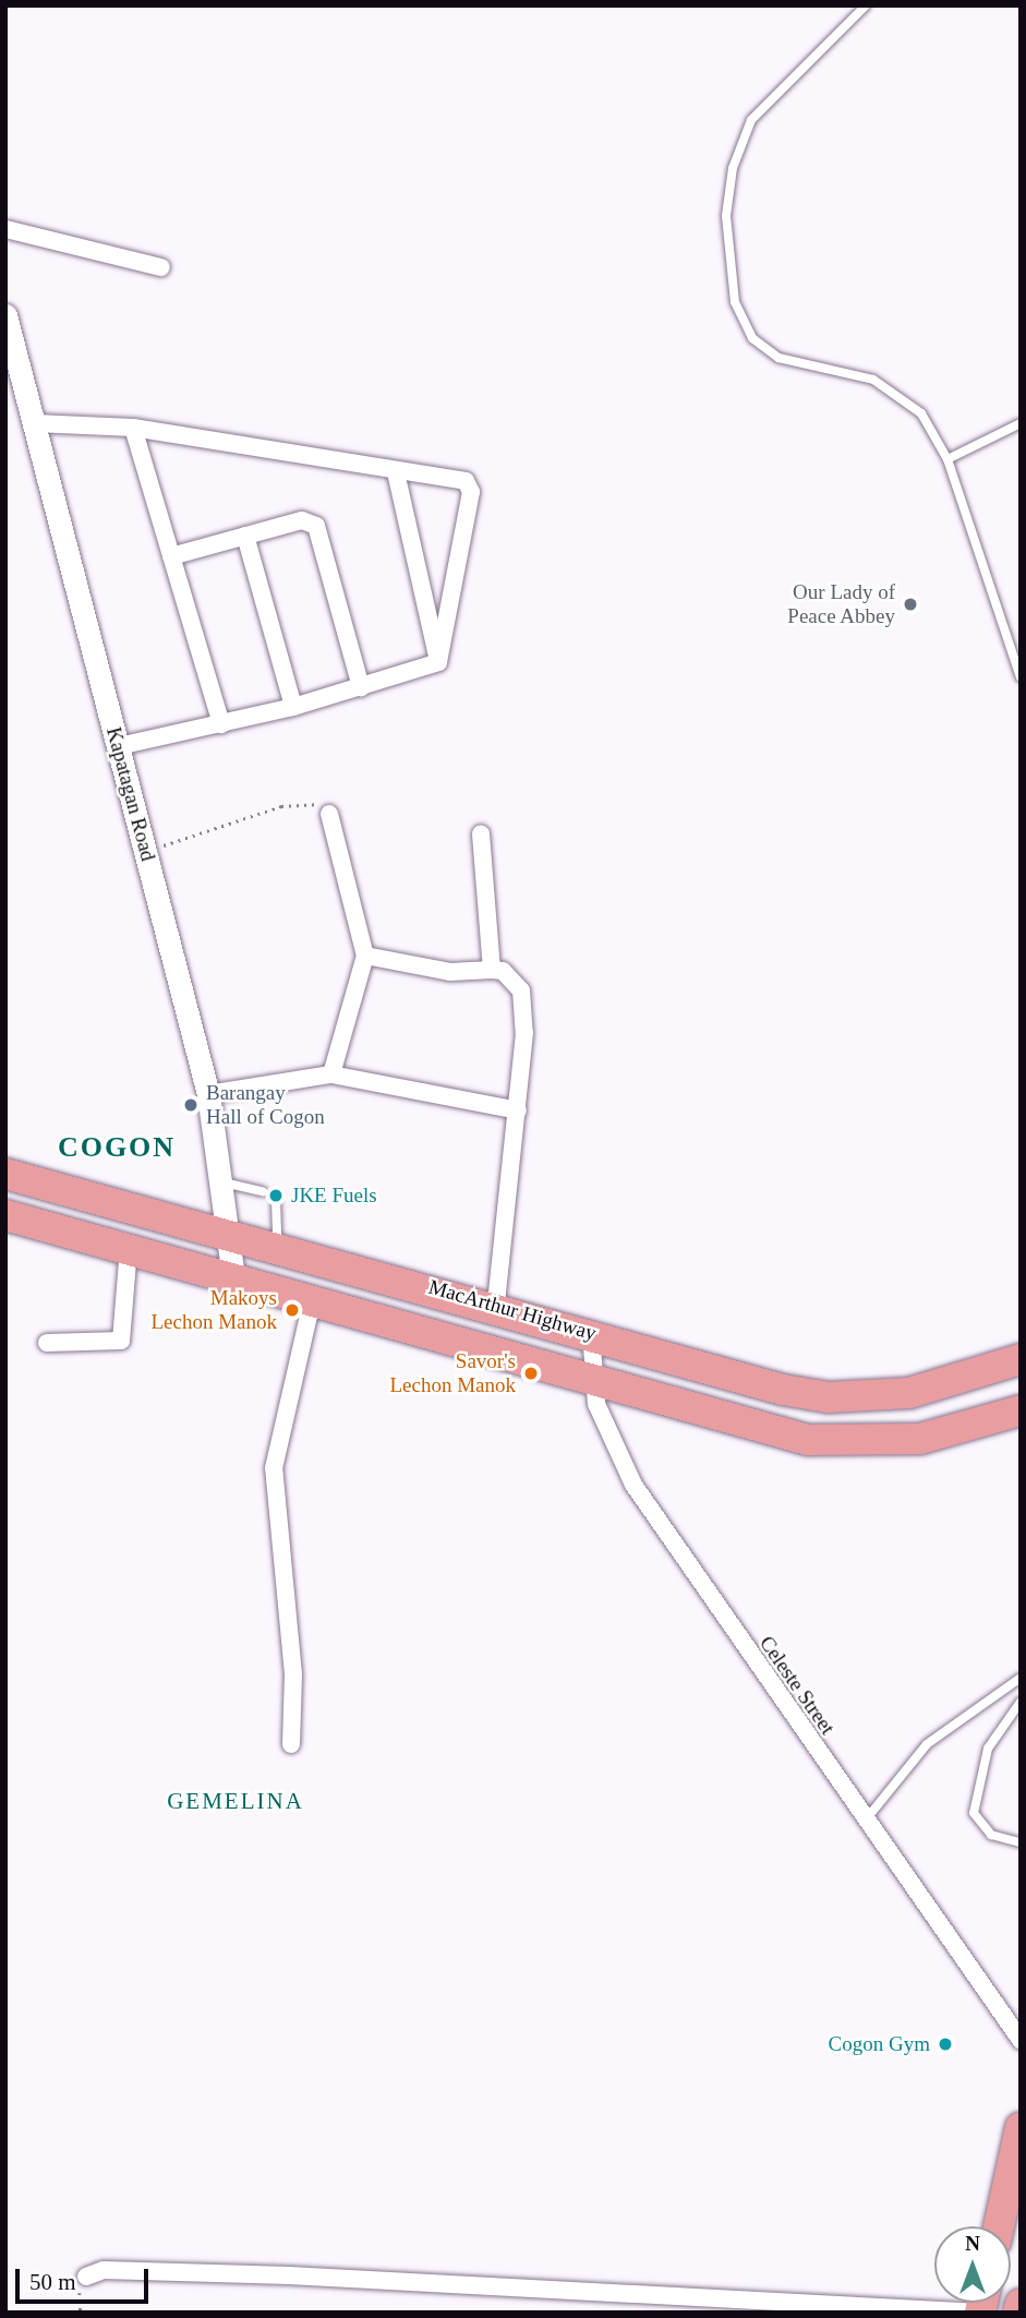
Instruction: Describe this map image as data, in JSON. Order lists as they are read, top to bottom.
{
  "streets": {
    "highway": ["MacArthur Highway"],
    "main road": ["Kapatagan Road"],
    "street": ["Celeste Street"]
  },
  "crossings": [
    ["Kapatagan Road", "MacArthur Highway"],
    ["MacArthur Highway", "Celeste Street"]
  ],
  "districts": ["COGON", "GEMELINA"],
  "places": [
    "Our Lady of Peace Abbey",
    "Barangay Hall of Cogon",
    "JKE Fuels",
    "Makoys Lechon Manok",
    "Savor's Lechon Manok",
    "Cogon Gym"
  ],
  "scale_bar": "50 m",
  "north": "top"
}
